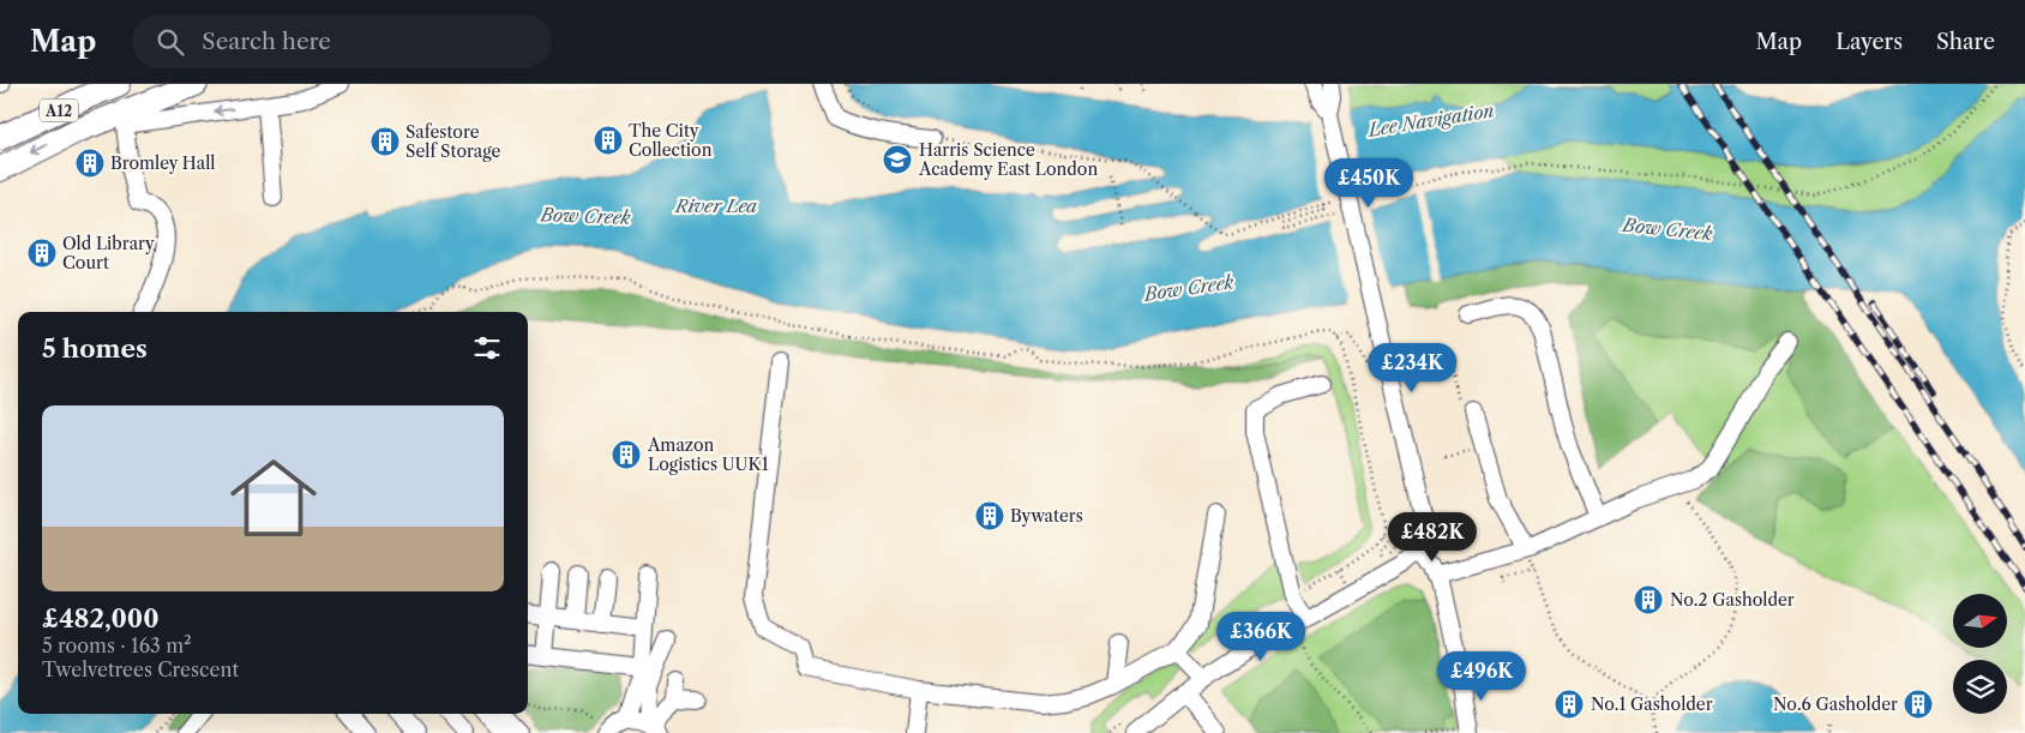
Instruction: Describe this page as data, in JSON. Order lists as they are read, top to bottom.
{
  "streets": {
    "highway": ["A12"]
  },
  "water": ["Lee Navigation", "River Lea", "Bow Creek"],
  "places": {
    "building": [
      "The City Collection",
      "Safestore Self Storage",
      "Bromley Hall",
      "Old Library Court",
      "Amazon Logistics UUK1",
      "Bywaters",
      "No.2 Gasholder",
      "No.1 Gasholder",
      "No.6 Gasholder"
    ],
    "school or university": ["Harris Science Academy East London"]
  },
  "north": "right",
  "page": {
    "header": "Map",
    "search": "Search here",
    "nav": ["Map", "Layers", "Share"],
    "price": [
      "£450K",
      "£234K",
      "£482K",
      "£366K",
      "£496K"
    ],
    "heading": "5 homes",
    "list": [
      {
        "name": "£482,000",
        "note": "5 rooms · 163 m² · Twelvetrees Crescent"
      }
    ]
  }
}
